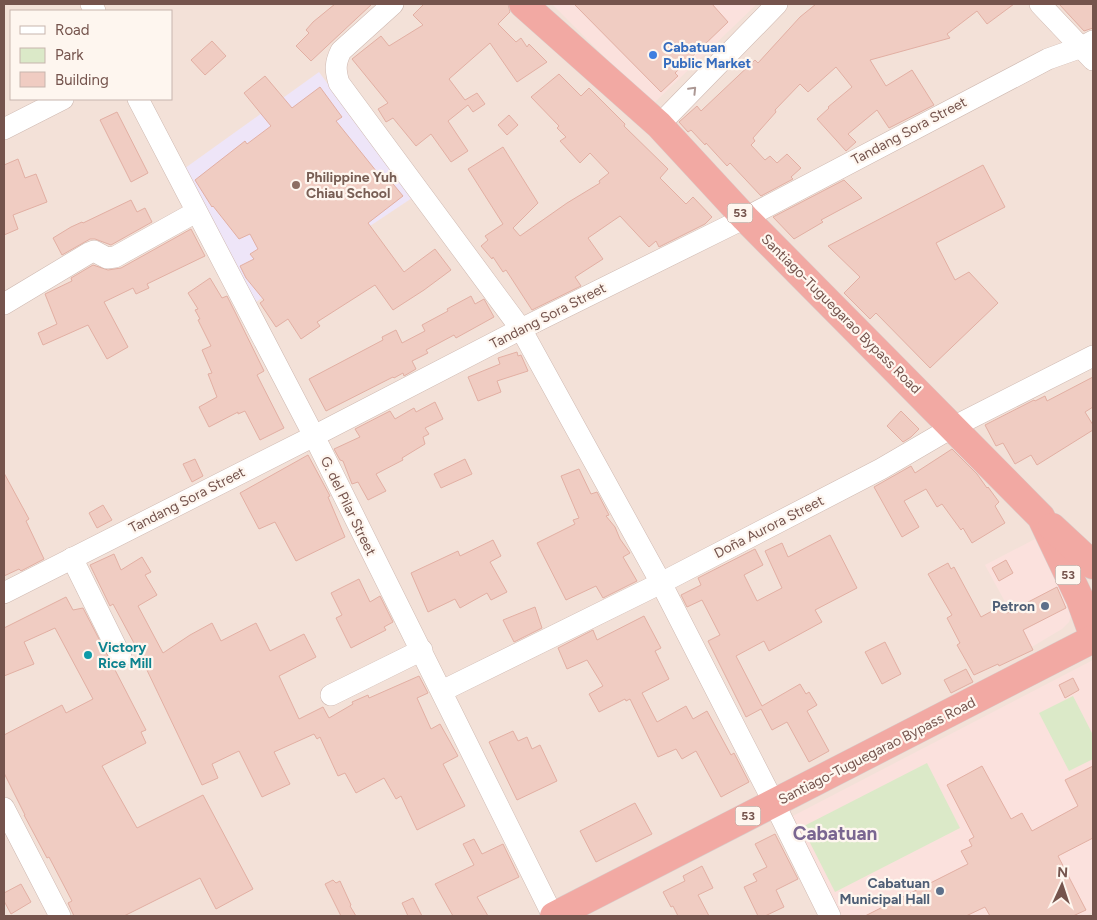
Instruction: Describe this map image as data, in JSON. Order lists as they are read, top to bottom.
{
  "streets": {
    "highway": ["53", "Santiago-Tuguegarao Bypass Road"],
    "street": ["Tandang Sora Street", "G. del Pilar Street", "Doña Aurora Street"]
  },
  "crossings": [
    ["Tandang Sora Street", "Santiago-Tuguegarao Bypass Road"],
    ["Tandang Sora Street", "G. del Pilar Street"],
    ["Santiago-Tuguegarao Bypass Road", "G. del Pilar Street"],
    ["Santiago-Tuguegarao Bypass Road", "Doña Aurora Street"],
    ["G. del Pilar Street", "Doña Aurora Street"]
  ],
  "districts": ["Cabatuan"],
  "places": [
    "Cabatuan Public Market",
    "Philippine Yuh Chiau School",
    "Petron",
    "Victory Rice Mill",
    "Cabatuan Municipal Hall"
  ],
  "legend": ["Road", "Park", "Building"],
  "north": "top"
}
